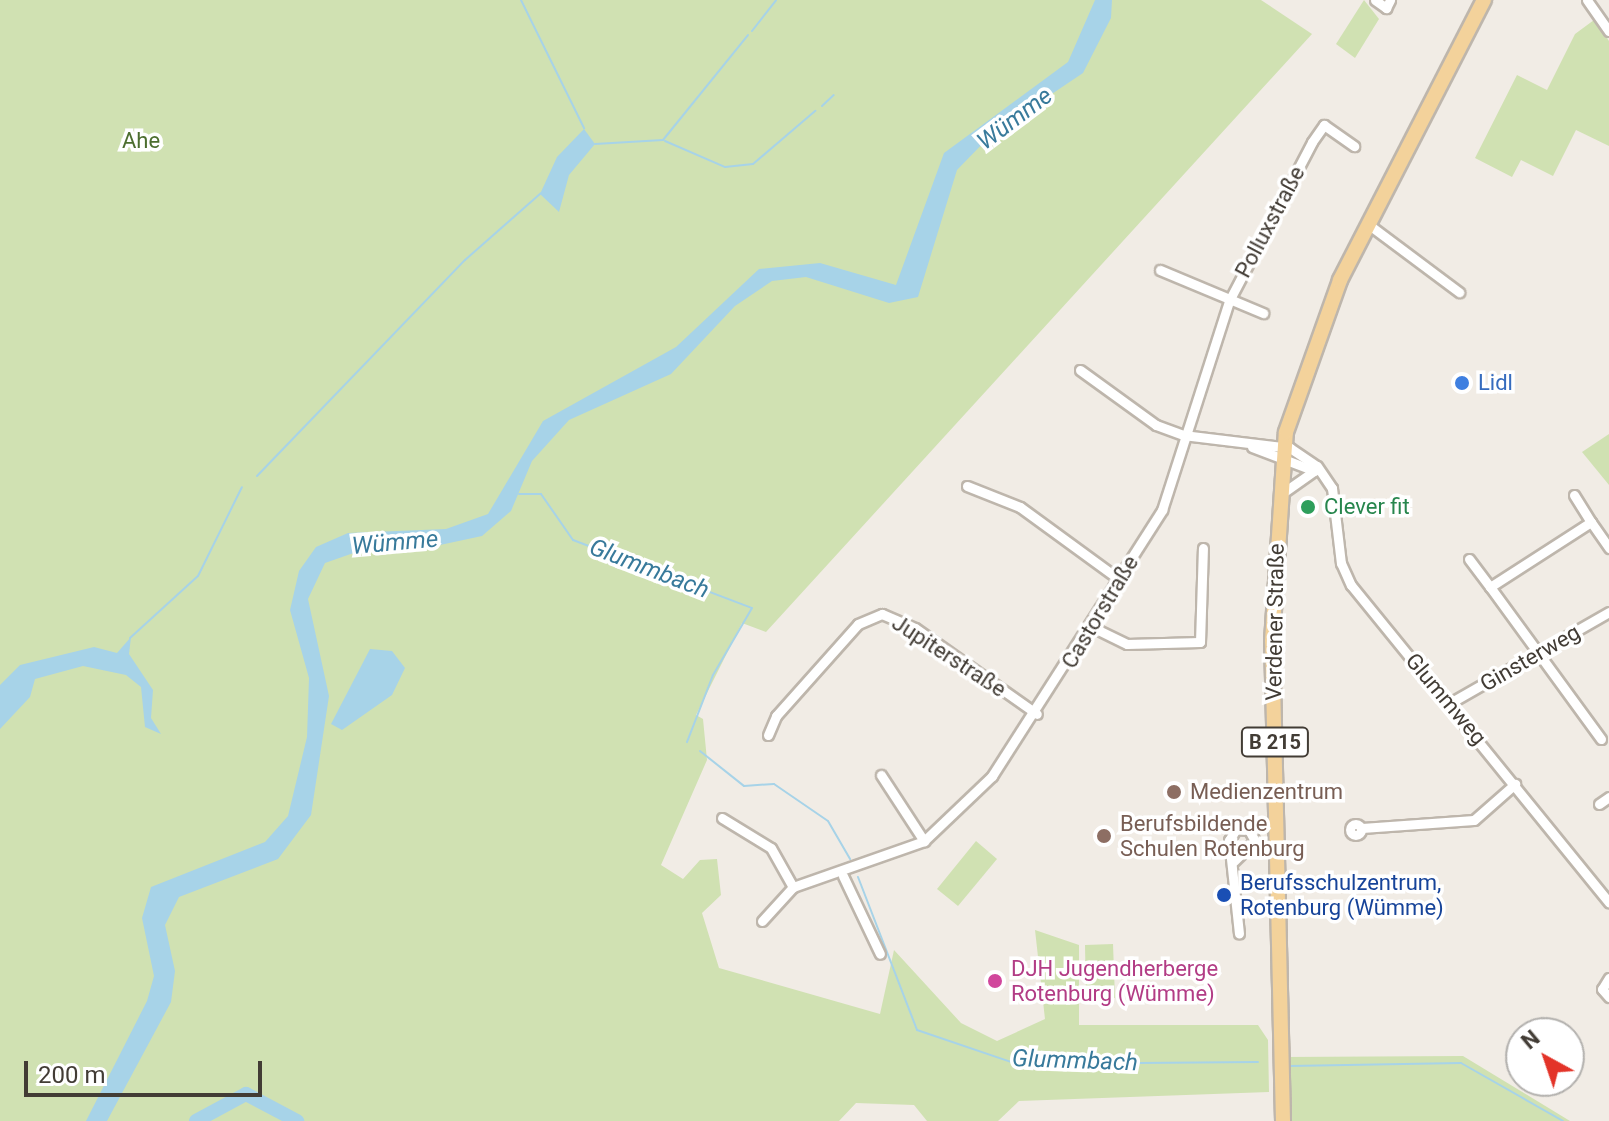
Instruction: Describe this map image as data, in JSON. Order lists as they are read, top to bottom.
{
  "streets": {
    "main road": ["Verdener Straße", "B 215"],
    "street": [
      "Polluxstraße",
      "Castorstraße",
      "Jupiterstraße",
      "Ginsterweg",
      "Glummweg"
    ]
  },
  "crossings": [
    ["Polluxstraße", "Castorstraße"],
    ["Castorstraße", "Jupiterstraße"],
    ["Ginsterweg", "Glummweg"]
  ],
  "water": ["Wümme", "Glummbach"],
  "parks": ["Ahe"],
  "places": [
    "Lidl",
    "Clever fit",
    "Medienzentrum",
    "Berufsbildende Schulen Rotenburg",
    "Berufsschulzentrum, Rotenburg (Wümme)",
    "DJH Jugendherberge Rotenburg (Wümme)"
  ],
  "scale_bar": "200 m",
  "north": "top left"
}
